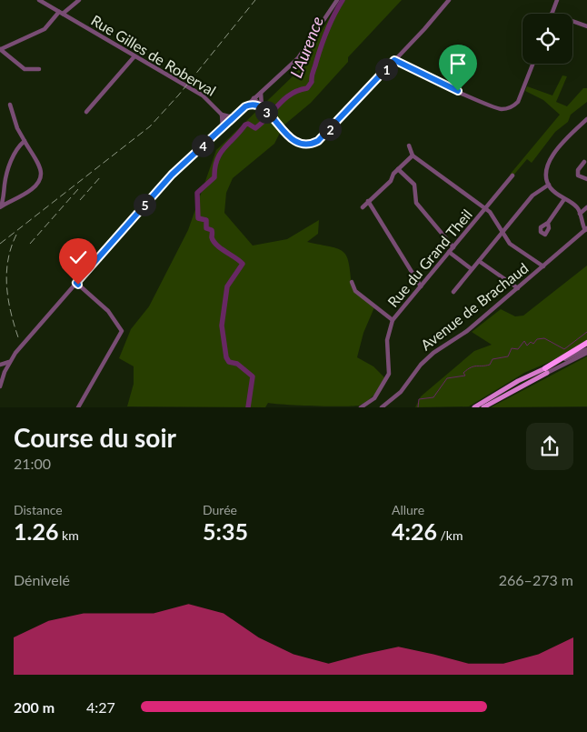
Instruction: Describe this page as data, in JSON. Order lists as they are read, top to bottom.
{
  "streets": {
    "street": ["Rue Gilles de Roberval", "Rue du Grand Theil", "Avenue de Brachaud"]
  },
  "water": ["L'Aurence"],
  "page": {
    "pins": [
      "1",
      "3",
      "2",
      "4",
      "5"
    ],
    "heading": ["Course du soir", "21:00"],
    "stats": [
      ["Distance", "1.26 km"],
      ["Durée", "5:35"],
      ["Allure", "4:26 /km"]
    ],
    "chart": ["Dénivelé", "266–273 m"],
    "list": [
      {
        "name": "200 m",
        "note": "4:27"
      }
    ]
  }
}
